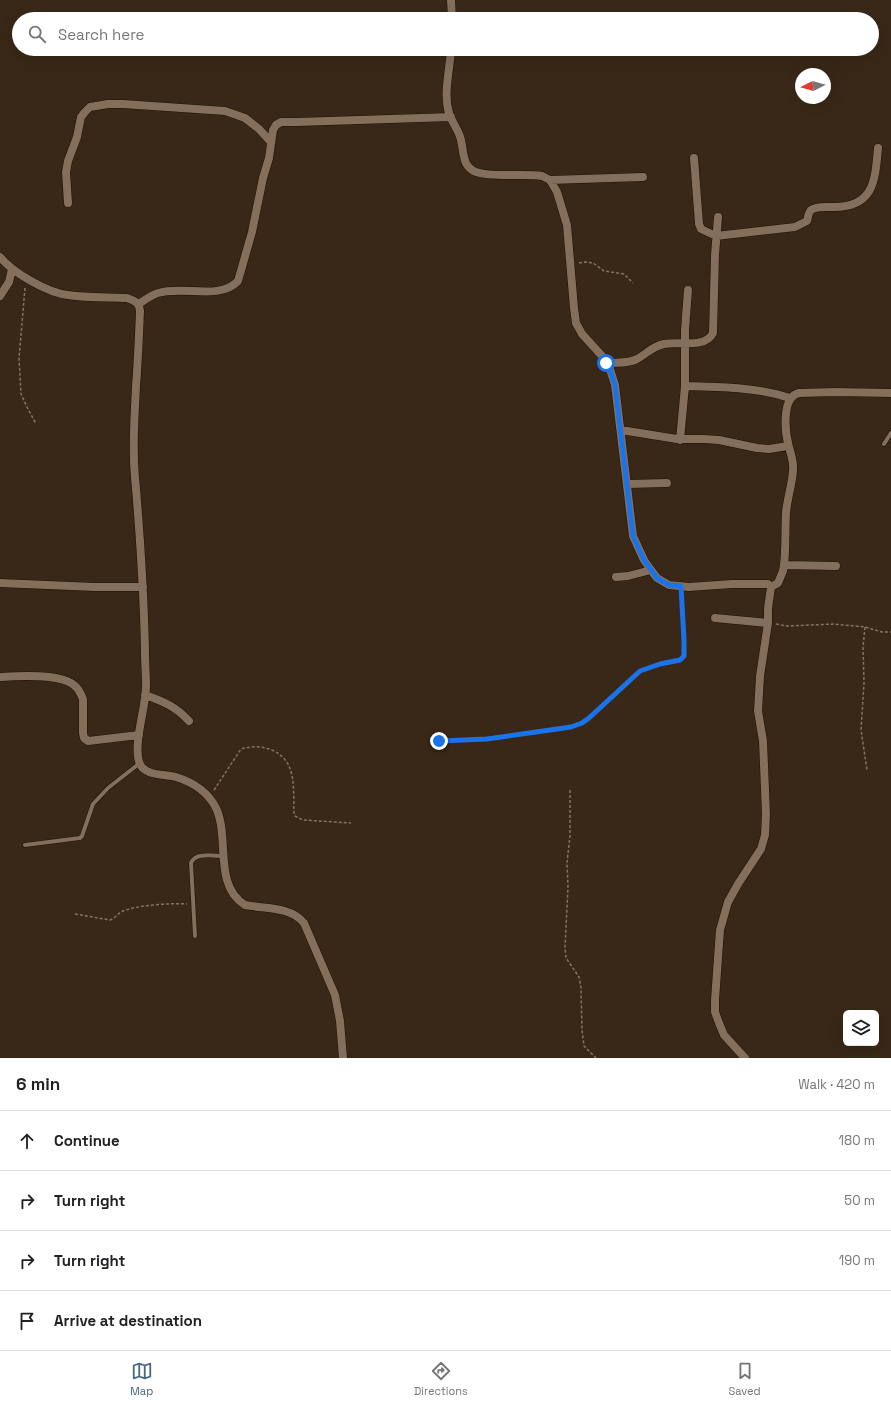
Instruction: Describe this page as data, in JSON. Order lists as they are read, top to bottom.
{
  "north": "left",
  "page": {
    "search": "Search here",
    "heading": ["6 min", "Walk · 420 m"],
    "list": [
      ["Continue", "180 m"],
      ["Turn right", "50 m"],
      ["Turn right", "190 m"],
      "Arrive at destination"
    ],
    "nav": ["Map", "Directions", "Saved"]
  }
}
